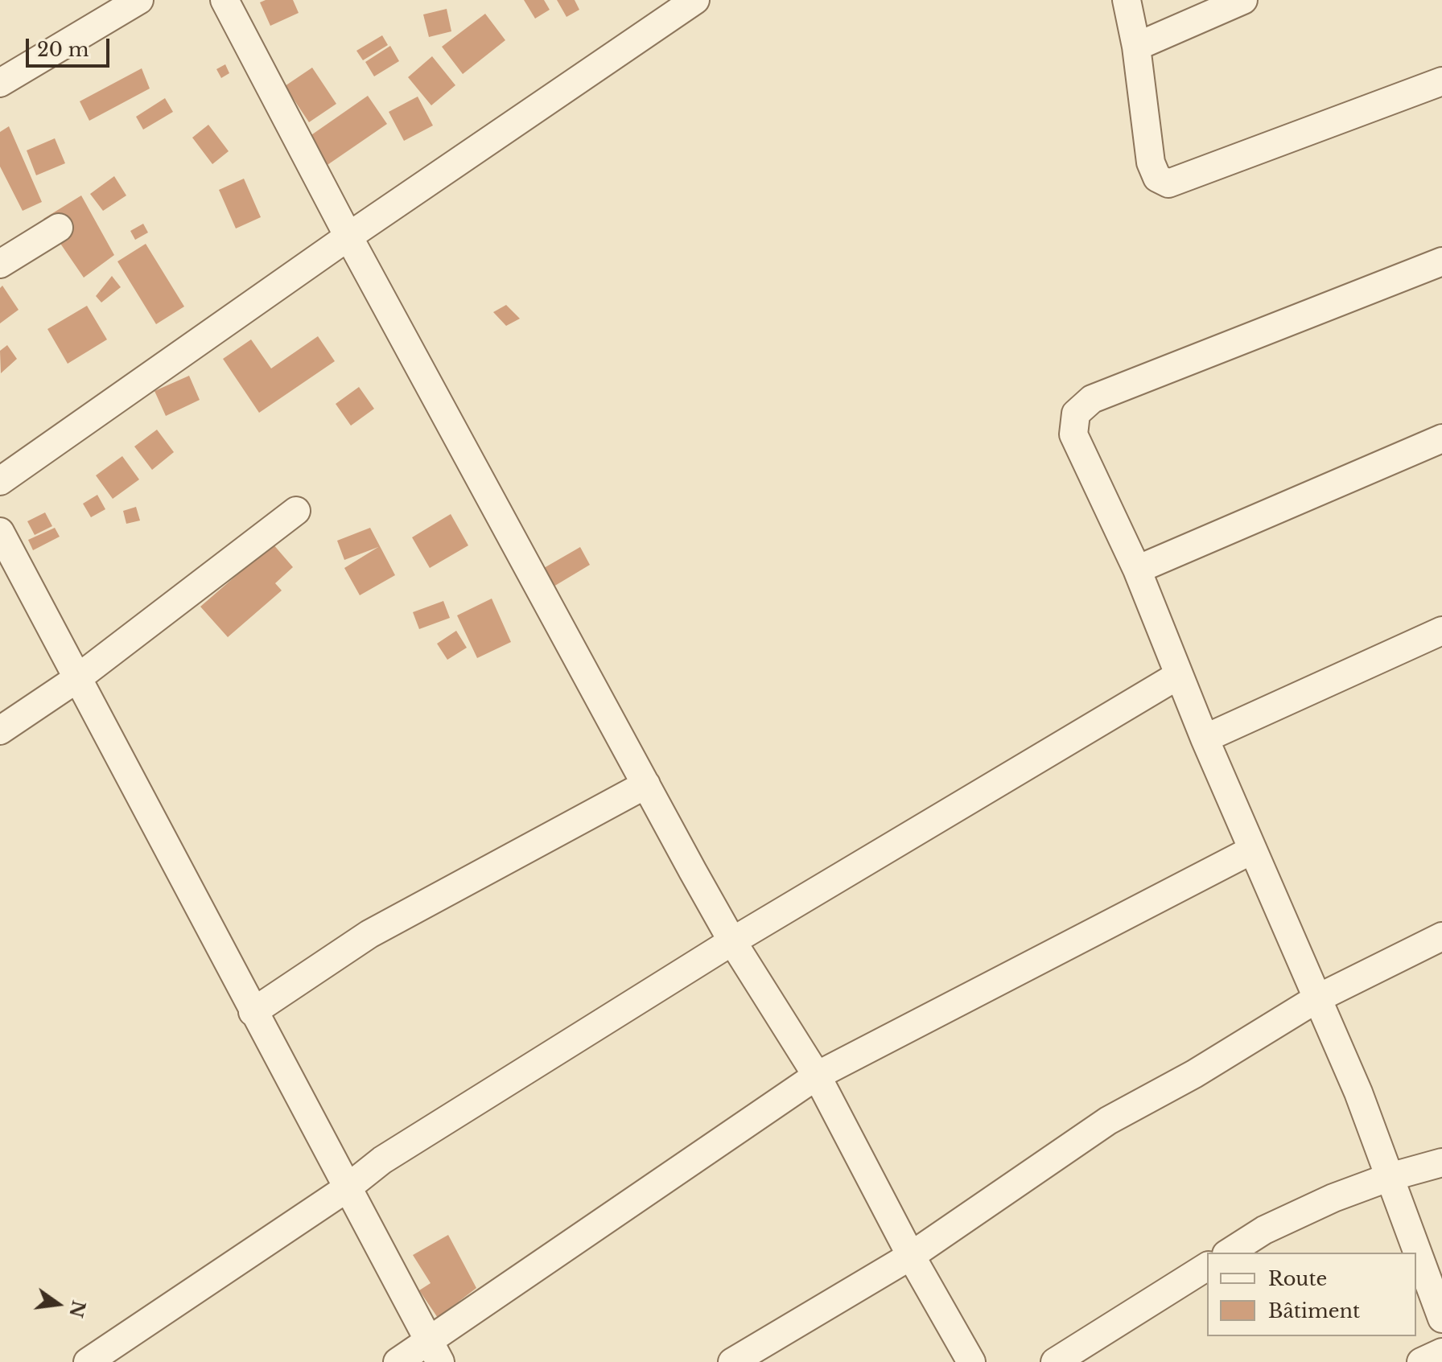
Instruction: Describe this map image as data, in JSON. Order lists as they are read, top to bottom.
{
  "legend": ["Route", "Bâtiment"],
  "scale_bar": "20 m",
  "north": "right"
}
